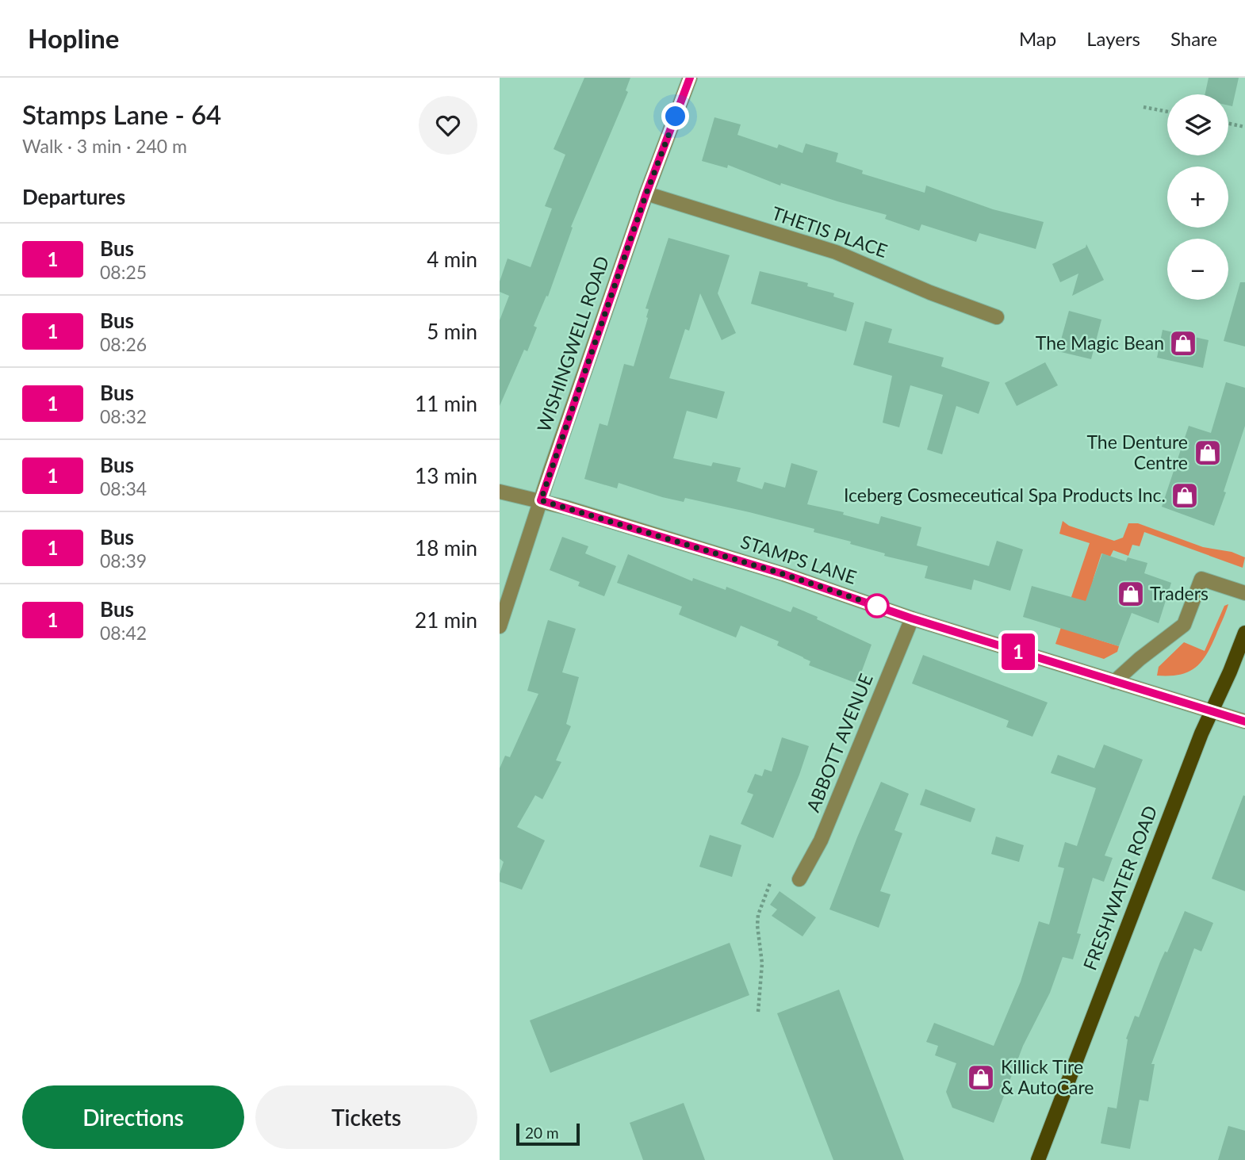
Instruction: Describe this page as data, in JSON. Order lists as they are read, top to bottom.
{
  "streets": {
    "main road": ["FRESHWATER ROAD"],
    "street": [
      "THETIS PLACE",
      "WISHINGWELL ROAD",
      "STAMPS LANE",
      "ABBOTT AVENUE"
    ]
  },
  "crossings": [
    ["THETIS PLACE", "WISHINGWELL ROAD"],
    ["WISHINGWELL ROAD", "STAMPS LANE"],
    ["STAMPS LANE", "ABBOTT AVENUE"],
    ["STAMPS LANE", "FRESHWATER ROAD"]
  ],
  "places": {
    "shop": [
      "The Magic Bean",
      "The Denture Centre",
      "Iceberg Cosmeceutical Spa Products Inc.",
      "Traders",
      "Killick Tire & AutoCare"
    ]
  },
  "lines": ["bus line 1"],
  "scale_bar": "20 m",
  "page": {
    "header": "Hopline",
    "nav": ["Map", "Layers", "Share"],
    "heading": [
      ["Stamps Lane - 64", "Walk · 3 min · 240 m"],
      "Departures"
    ],
    "on_map": "1",
    "map_buttons": ["+", "−"],
    "list": [
      {
        "mark": "1",
        "name": "Bus",
        "note": "08:25",
        "value": "4 min"
      },
      {
        "mark": "1",
        "name": "Bus",
        "note": "08:26",
        "value": "5 min"
      },
      {
        "mark": "1",
        "name": "Bus",
        "note": "08:32",
        "value": "11 min"
      },
      {
        "mark": "1",
        "name": "Bus",
        "note": "08:34",
        "value": "13 min"
      },
      {
        "mark": "1",
        "name": "Bus",
        "note": "08:39",
        "value": "18 min"
      },
      {
        "mark": "1",
        "name": "Bus",
        "note": "08:42",
        "value": "21 min"
      }
    ],
    "buttons": ["Directions", "Tickets"],
    "scale": "20 m"
  }
}
